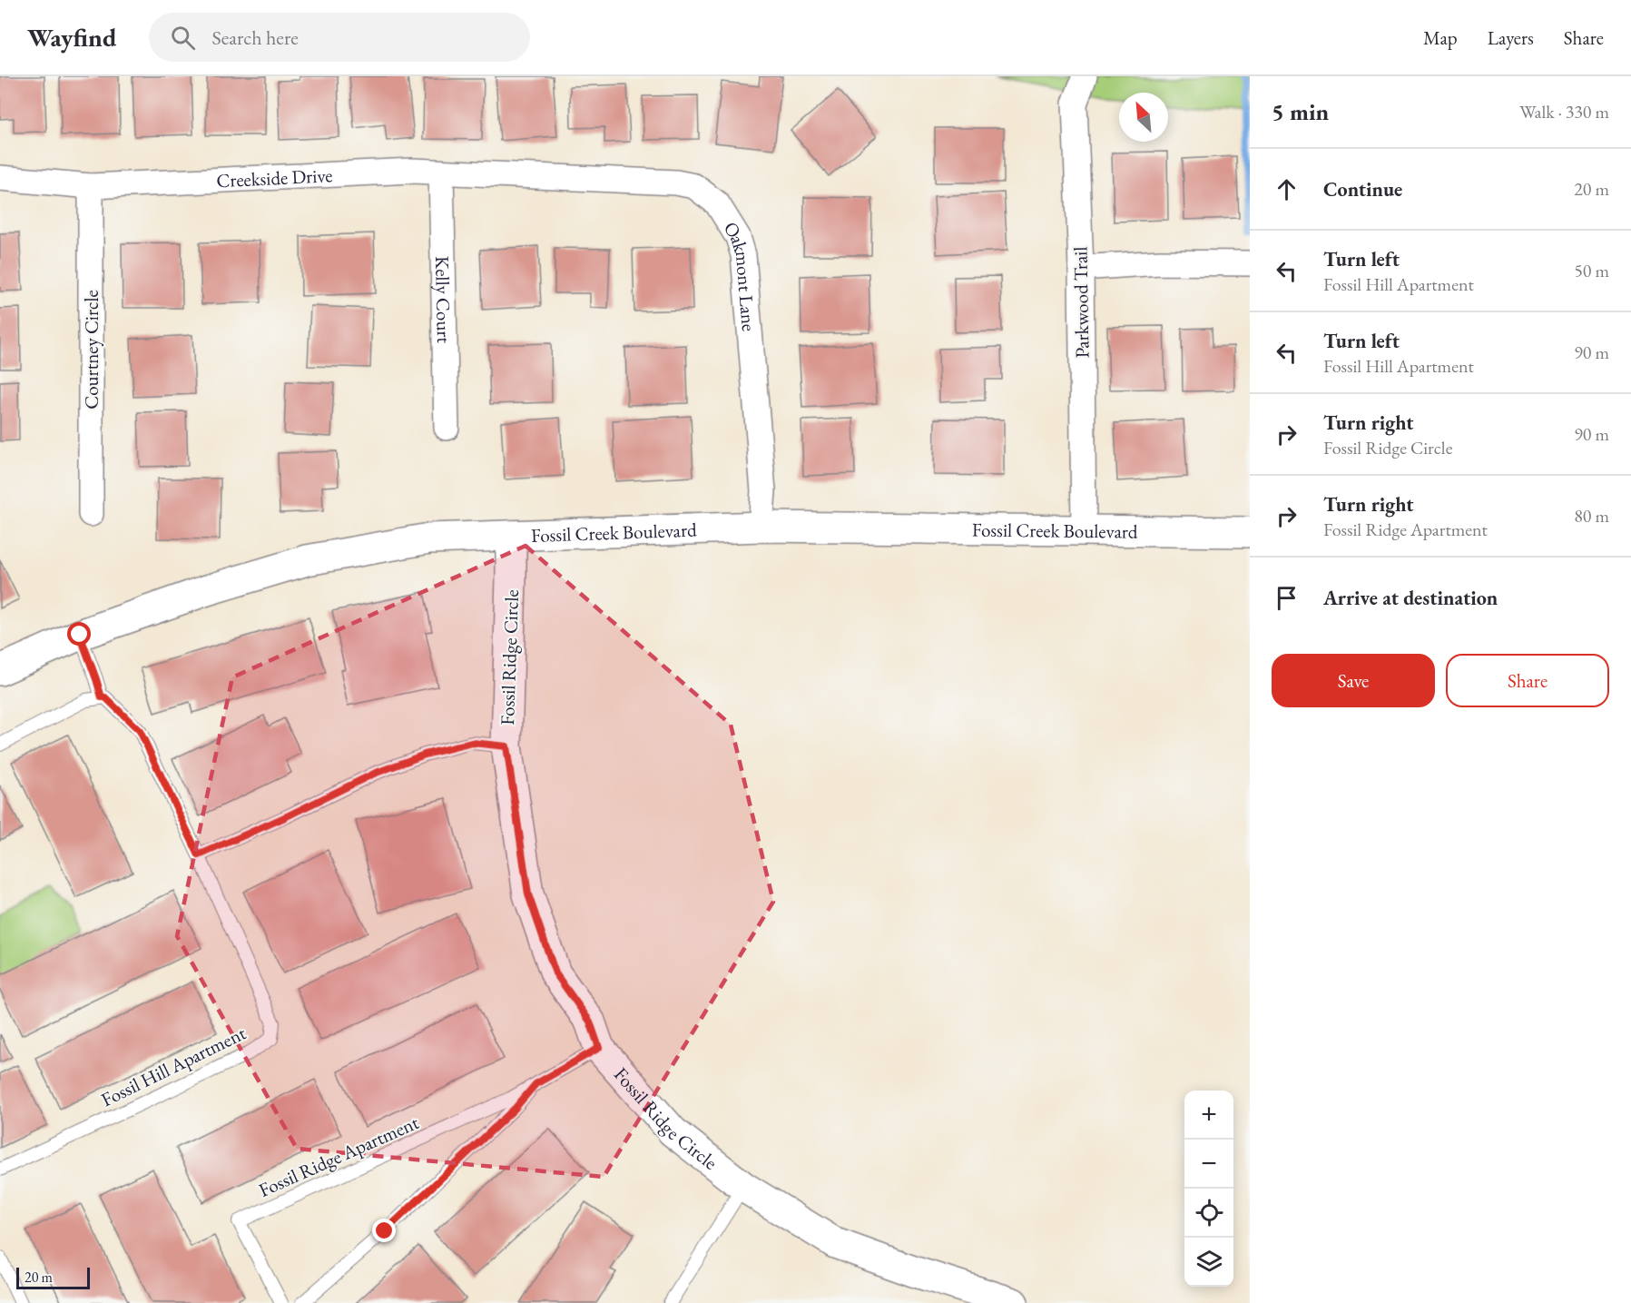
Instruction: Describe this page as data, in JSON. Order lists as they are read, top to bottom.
{
  "streets": {
    "main road": ["Fossil Creek Boulevard", "Fossil Ridge Circle"],
    "street": [
      "Creekside Drive",
      "Oakmont Lane",
      "Kelly Court",
      "Parkwood Trail",
      "Courtney Circle"
    ],
    "lane": ["Fossil Hill Apartment", "Fossil Ridge Apartment"]
  },
  "crossings": [
    ["Creekside Drive", "Oakmont Lane"],
    ["Creekside Drive", "Kelly Court"],
    ["Creekside Drive", "Courtney Circle"],
    ["Oakmont Lane", "Fossil Creek Boulevard"],
    ["Parkwood Trail", "Fossil Creek Boulevard"],
    ["Fossil Creek Boulevard", "Fossil Ridge Circle"],
    ["Fossil Ridge Circle", "Fossil Ridge Apartment"]
  ],
  "scale_bar": "20 m",
  "north": "top left",
  "page": {
    "header": "Wayfind",
    "search": "Search here",
    "nav": ["Map", "Layers", "Share"],
    "heading": ["5 min", "Walk · 330 m"],
    "list": [
      ["Continue", "20 m"],
      ["Turn left", "Fossil Hill Apartment", "50 m"],
      ["Turn left", "Fossil Hill Apartment", "90 m"],
      ["Turn right", "Fossil Ridge Circle", "90 m"],
      ["Turn right", "Fossil Ridge Apartment", "80 m"],
      "Arrive at destination"
    ],
    "buttons": ["Save", "Share"],
    "map_buttons": ["+", "−"],
    "scale": "20 m"
  }
}
